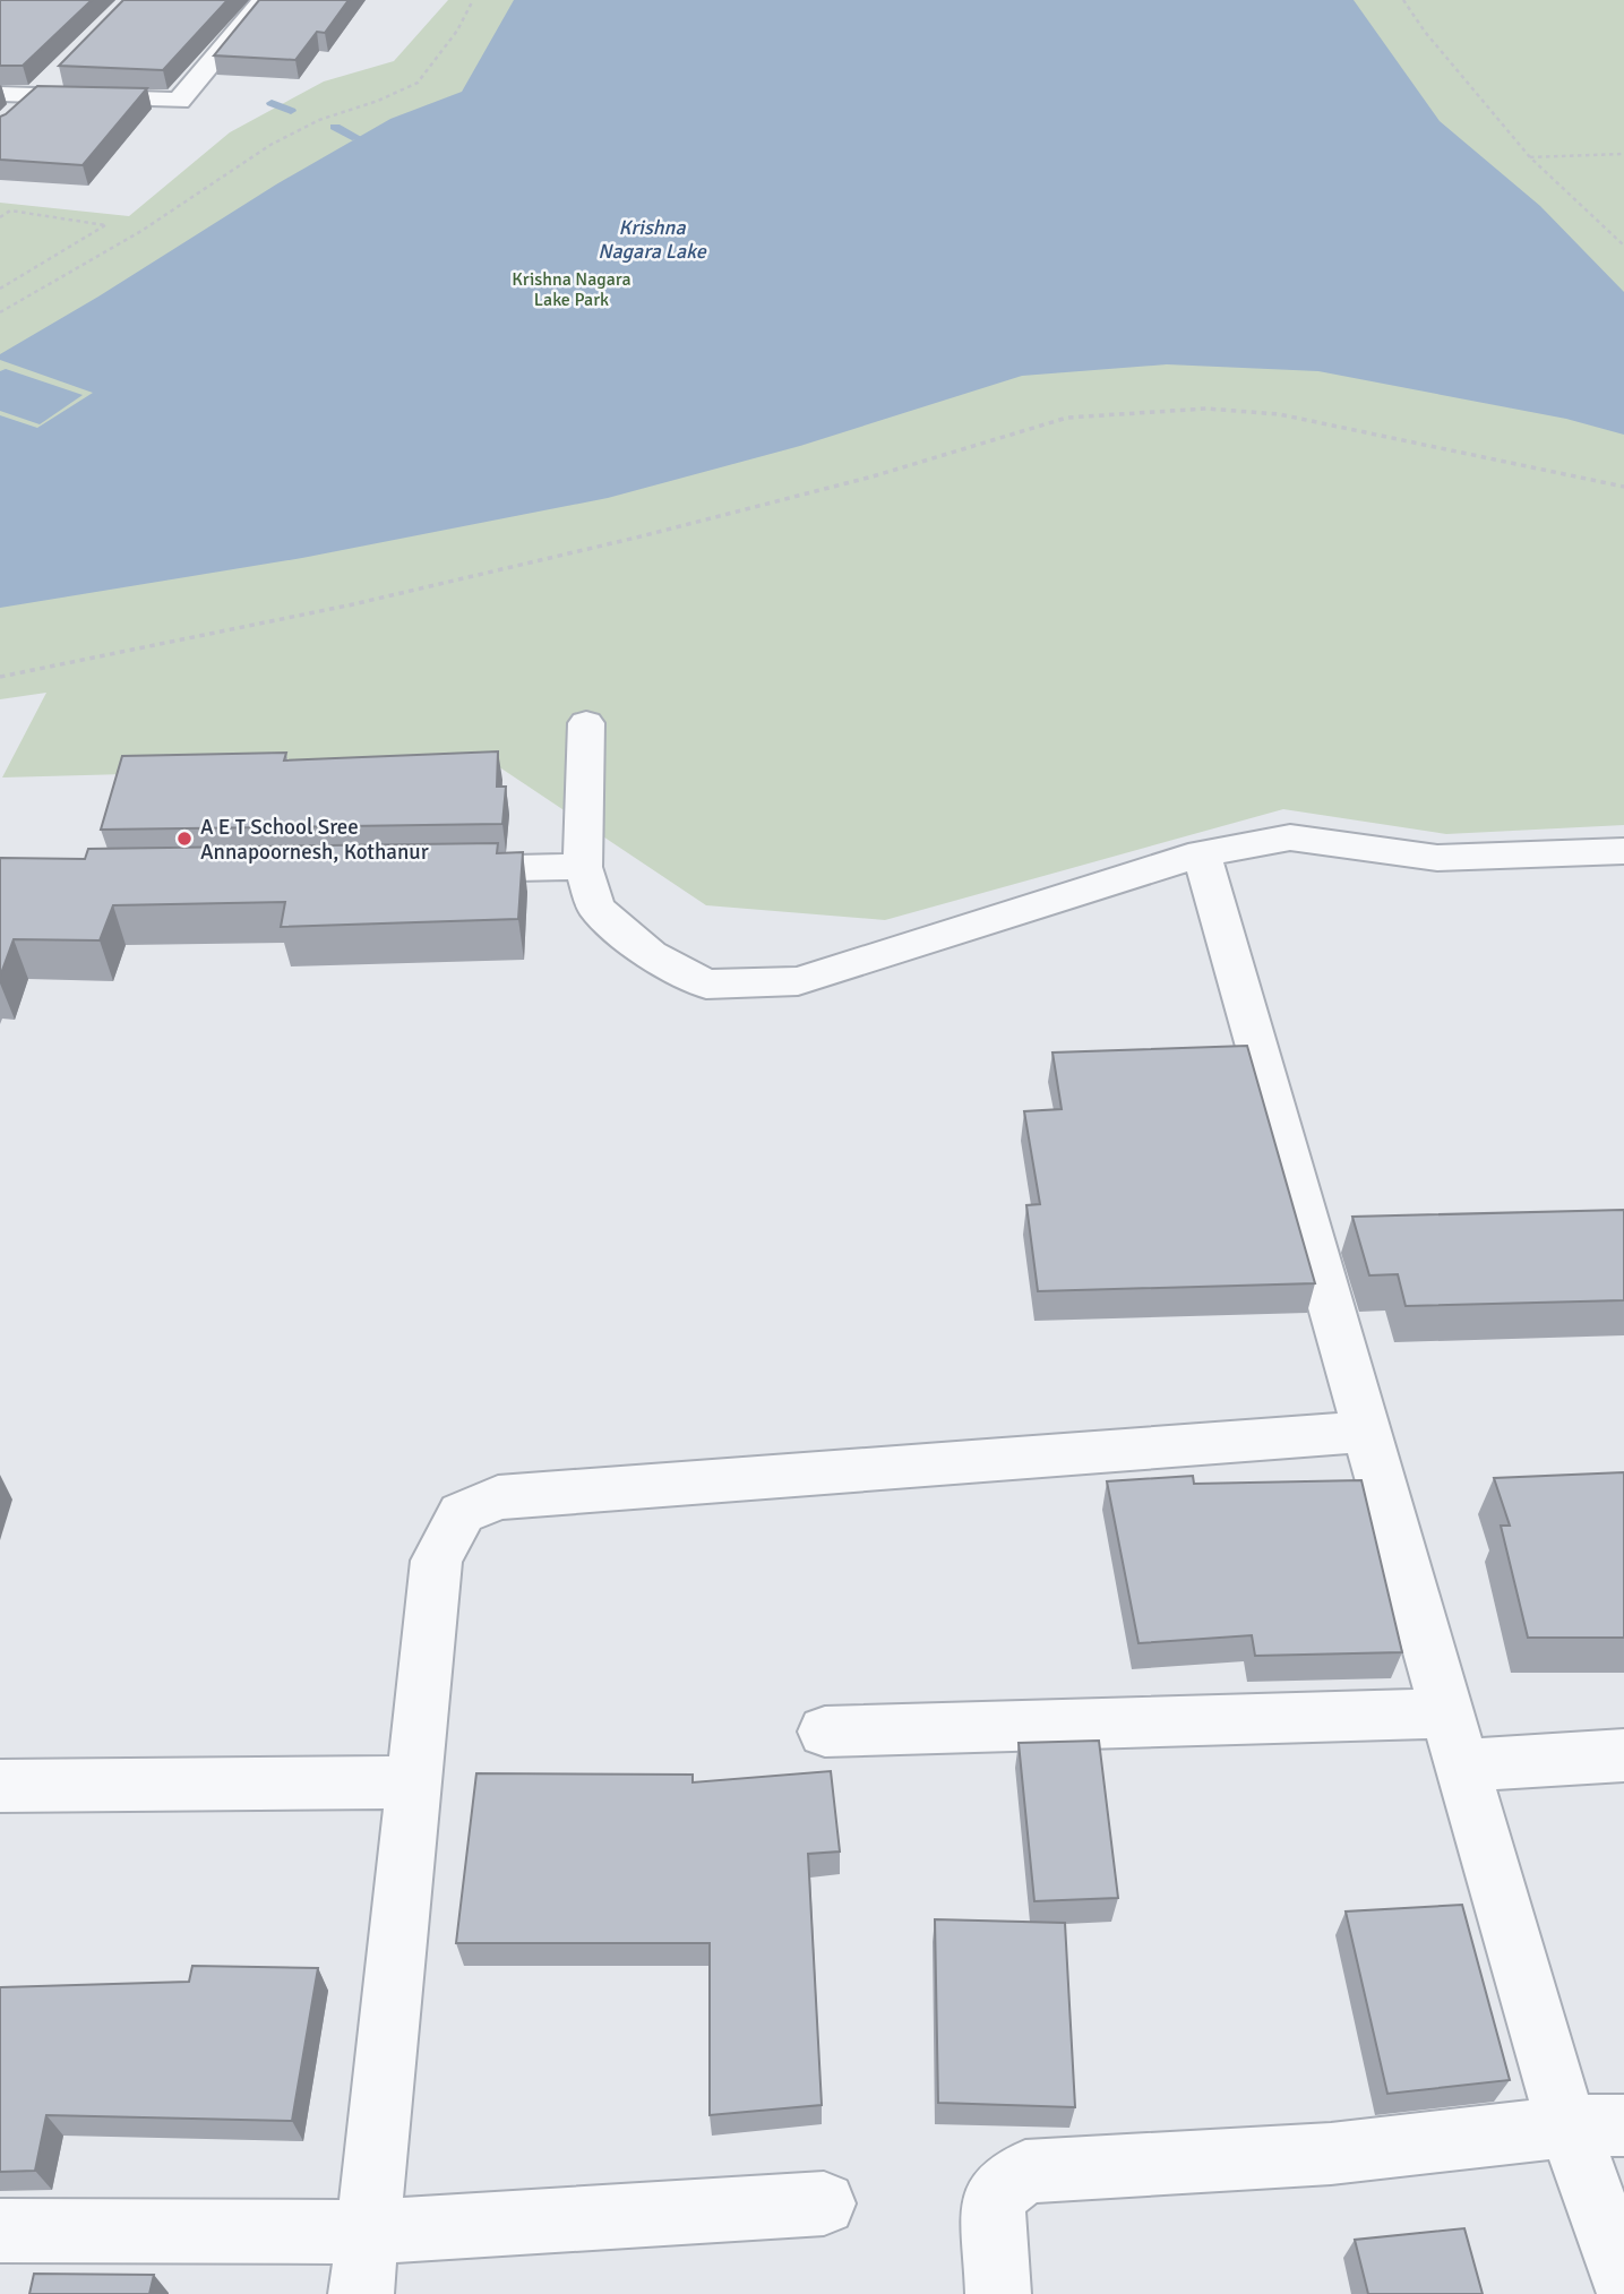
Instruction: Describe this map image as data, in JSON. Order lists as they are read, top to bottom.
{
  "water": ["Krishna Nagara Lake"],
  "parks": ["Krishna Nagara Lake Park"],
  "places": ["A E T School Sree Annapoornesh, Kothanur"]
}
